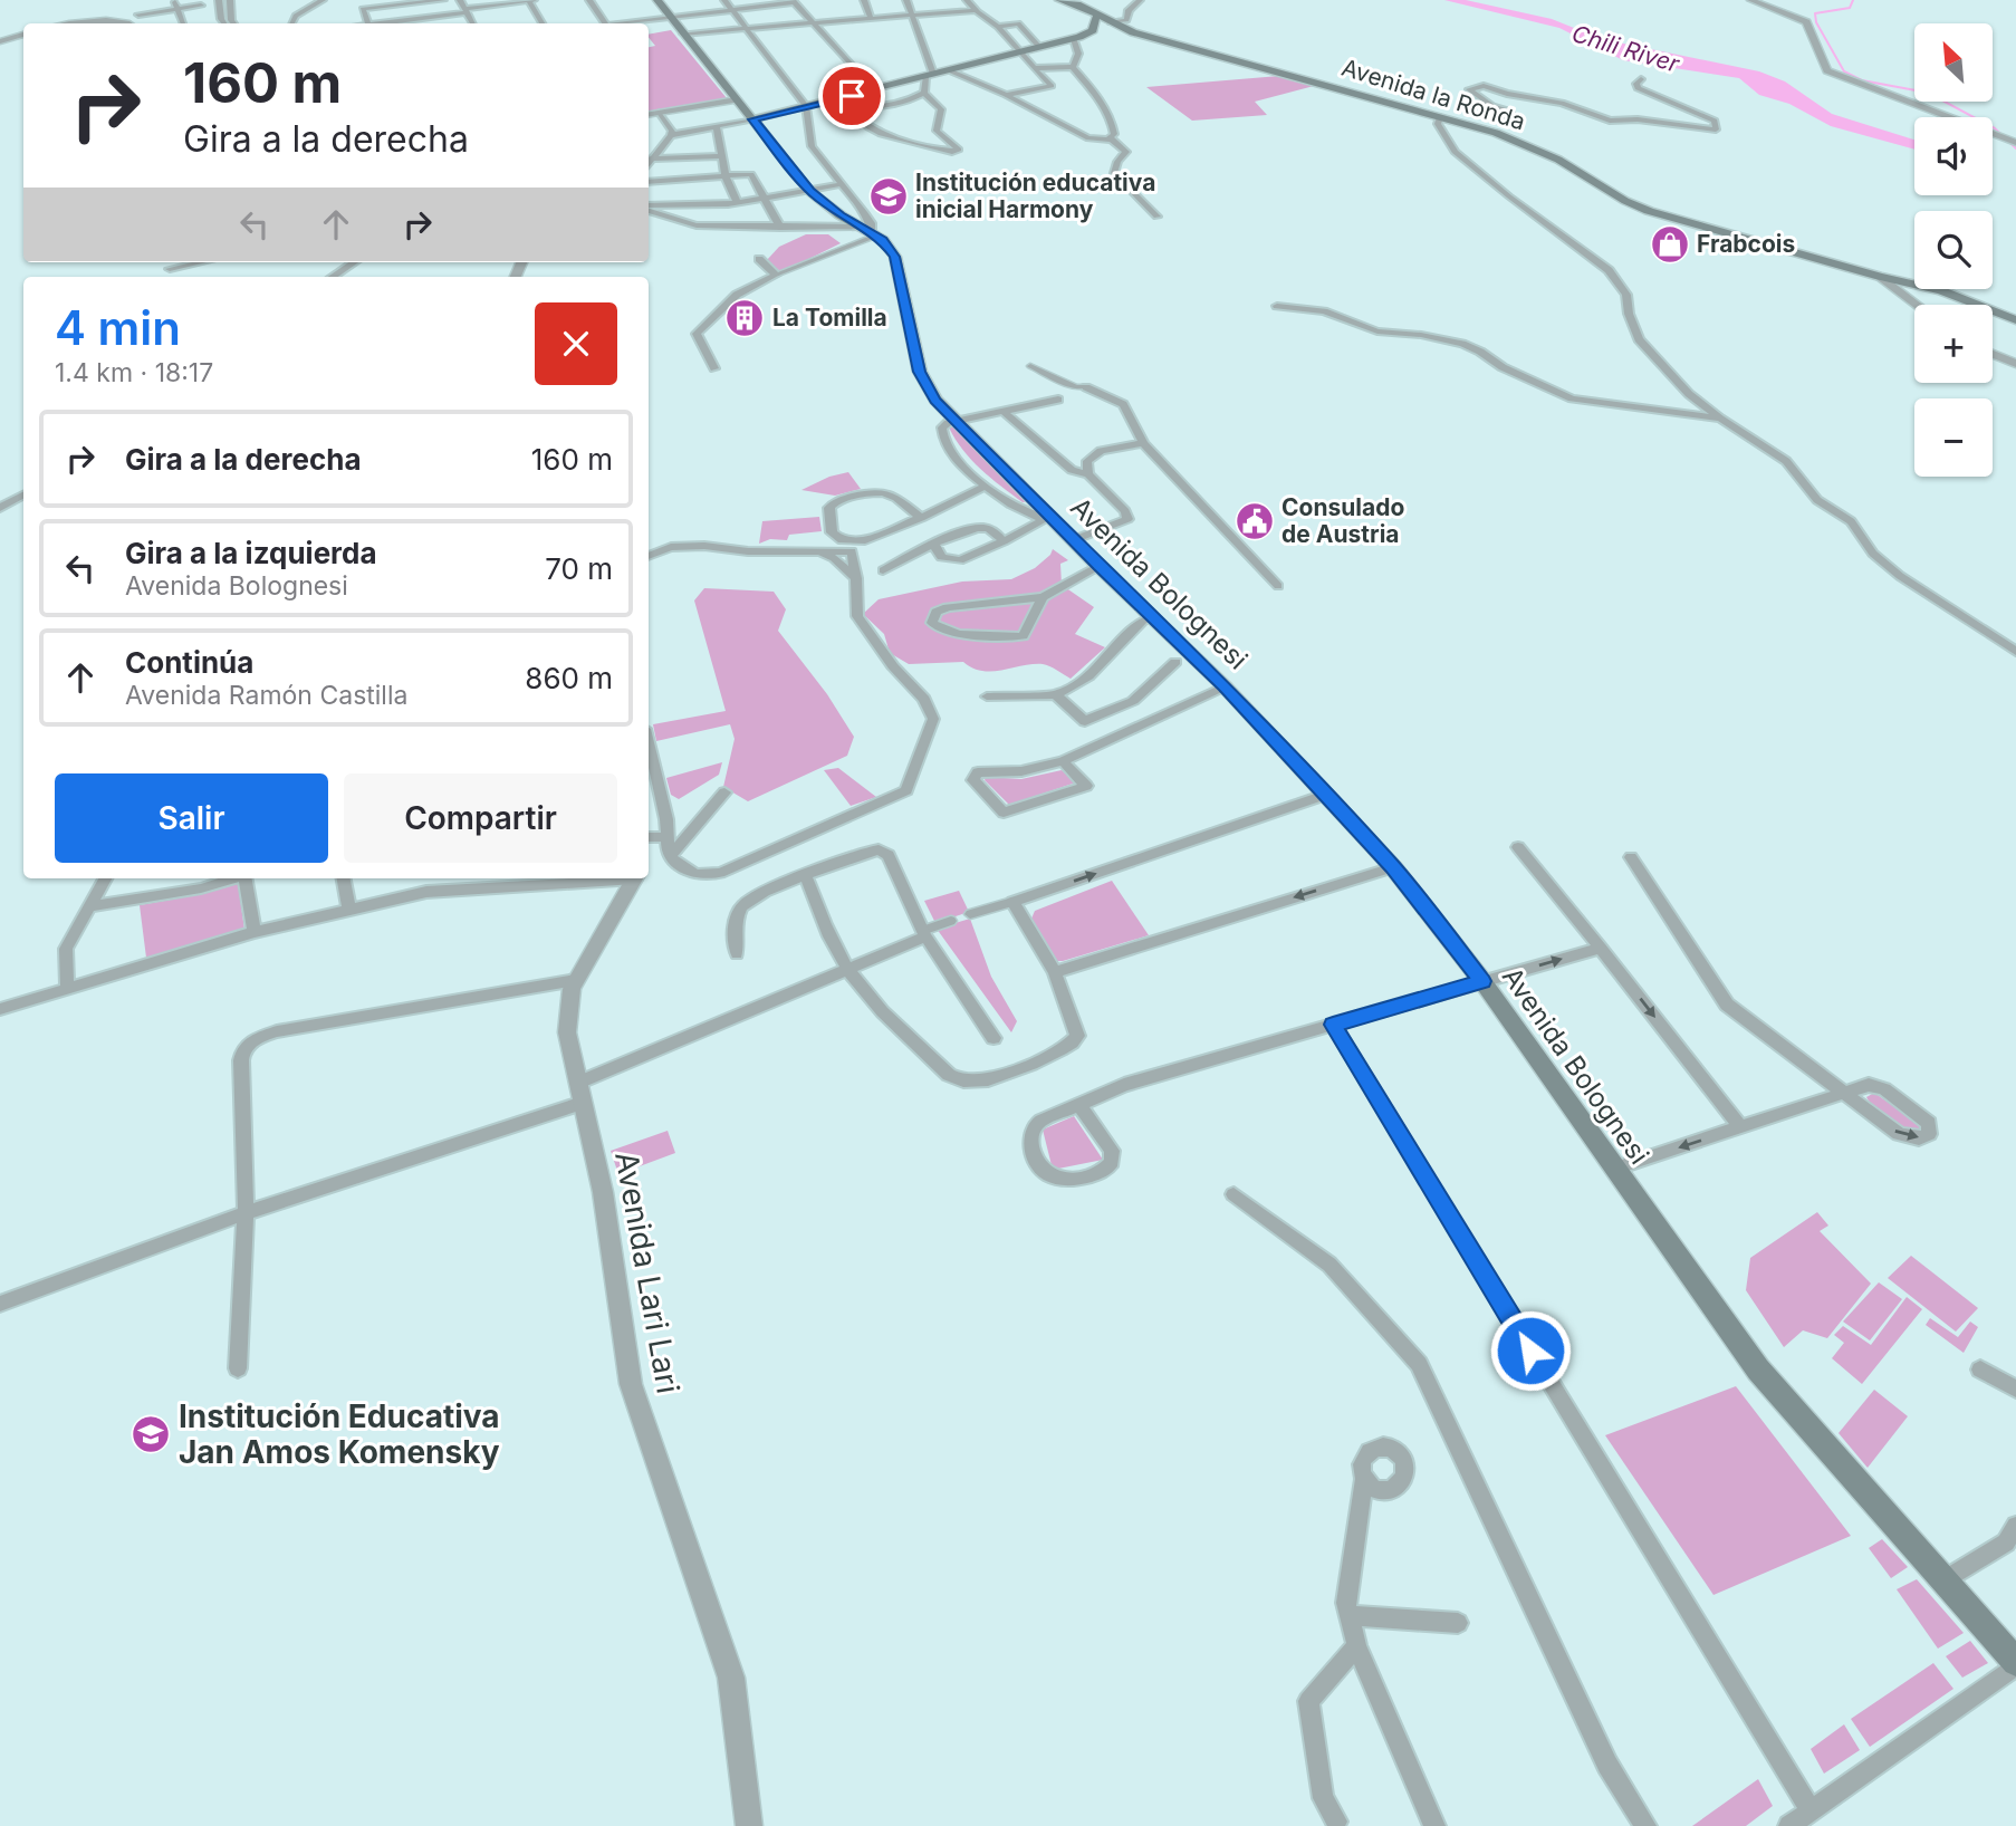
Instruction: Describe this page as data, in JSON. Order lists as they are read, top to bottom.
{
  "streets": {
    "main road": ["Avenida la Ronda", "Avenida Bolognesi"],
    "street": ["Avenida Lari Lari"]
  },
  "water": ["Chili River"],
  "places": {
    "school or university": ["Institución educativa inicial Harmony", "Institución Educativa Jan Amos Komensky"],
    "shop": ["Frabcois"],
    "building": ["La Tomilla"],
    "public building": ["Consulado de Austria"]
  },
  "north": "top left",
  "page": {
    "map_buttons": ["+", "−"],
    "turn": ["160 m", "Gira a la derecha"],
    "heading": ["4 min", "1.4 km · 18:17"],
    "list": [
      {
        "name": "Gira a la derecha",
        "value": "160 m"
      },
      {
        "name": "Gira a la izquierda",
        "note": "Avenida Bolognesi",
        "value": "70 m"
      },
      {
        "name": "Continúa",
        "note": "Avenida Ramón Castilla",
        "value": "860 m"
      }
    ],
    "buttons": ["Salir", "Compartir"]
  }
}
